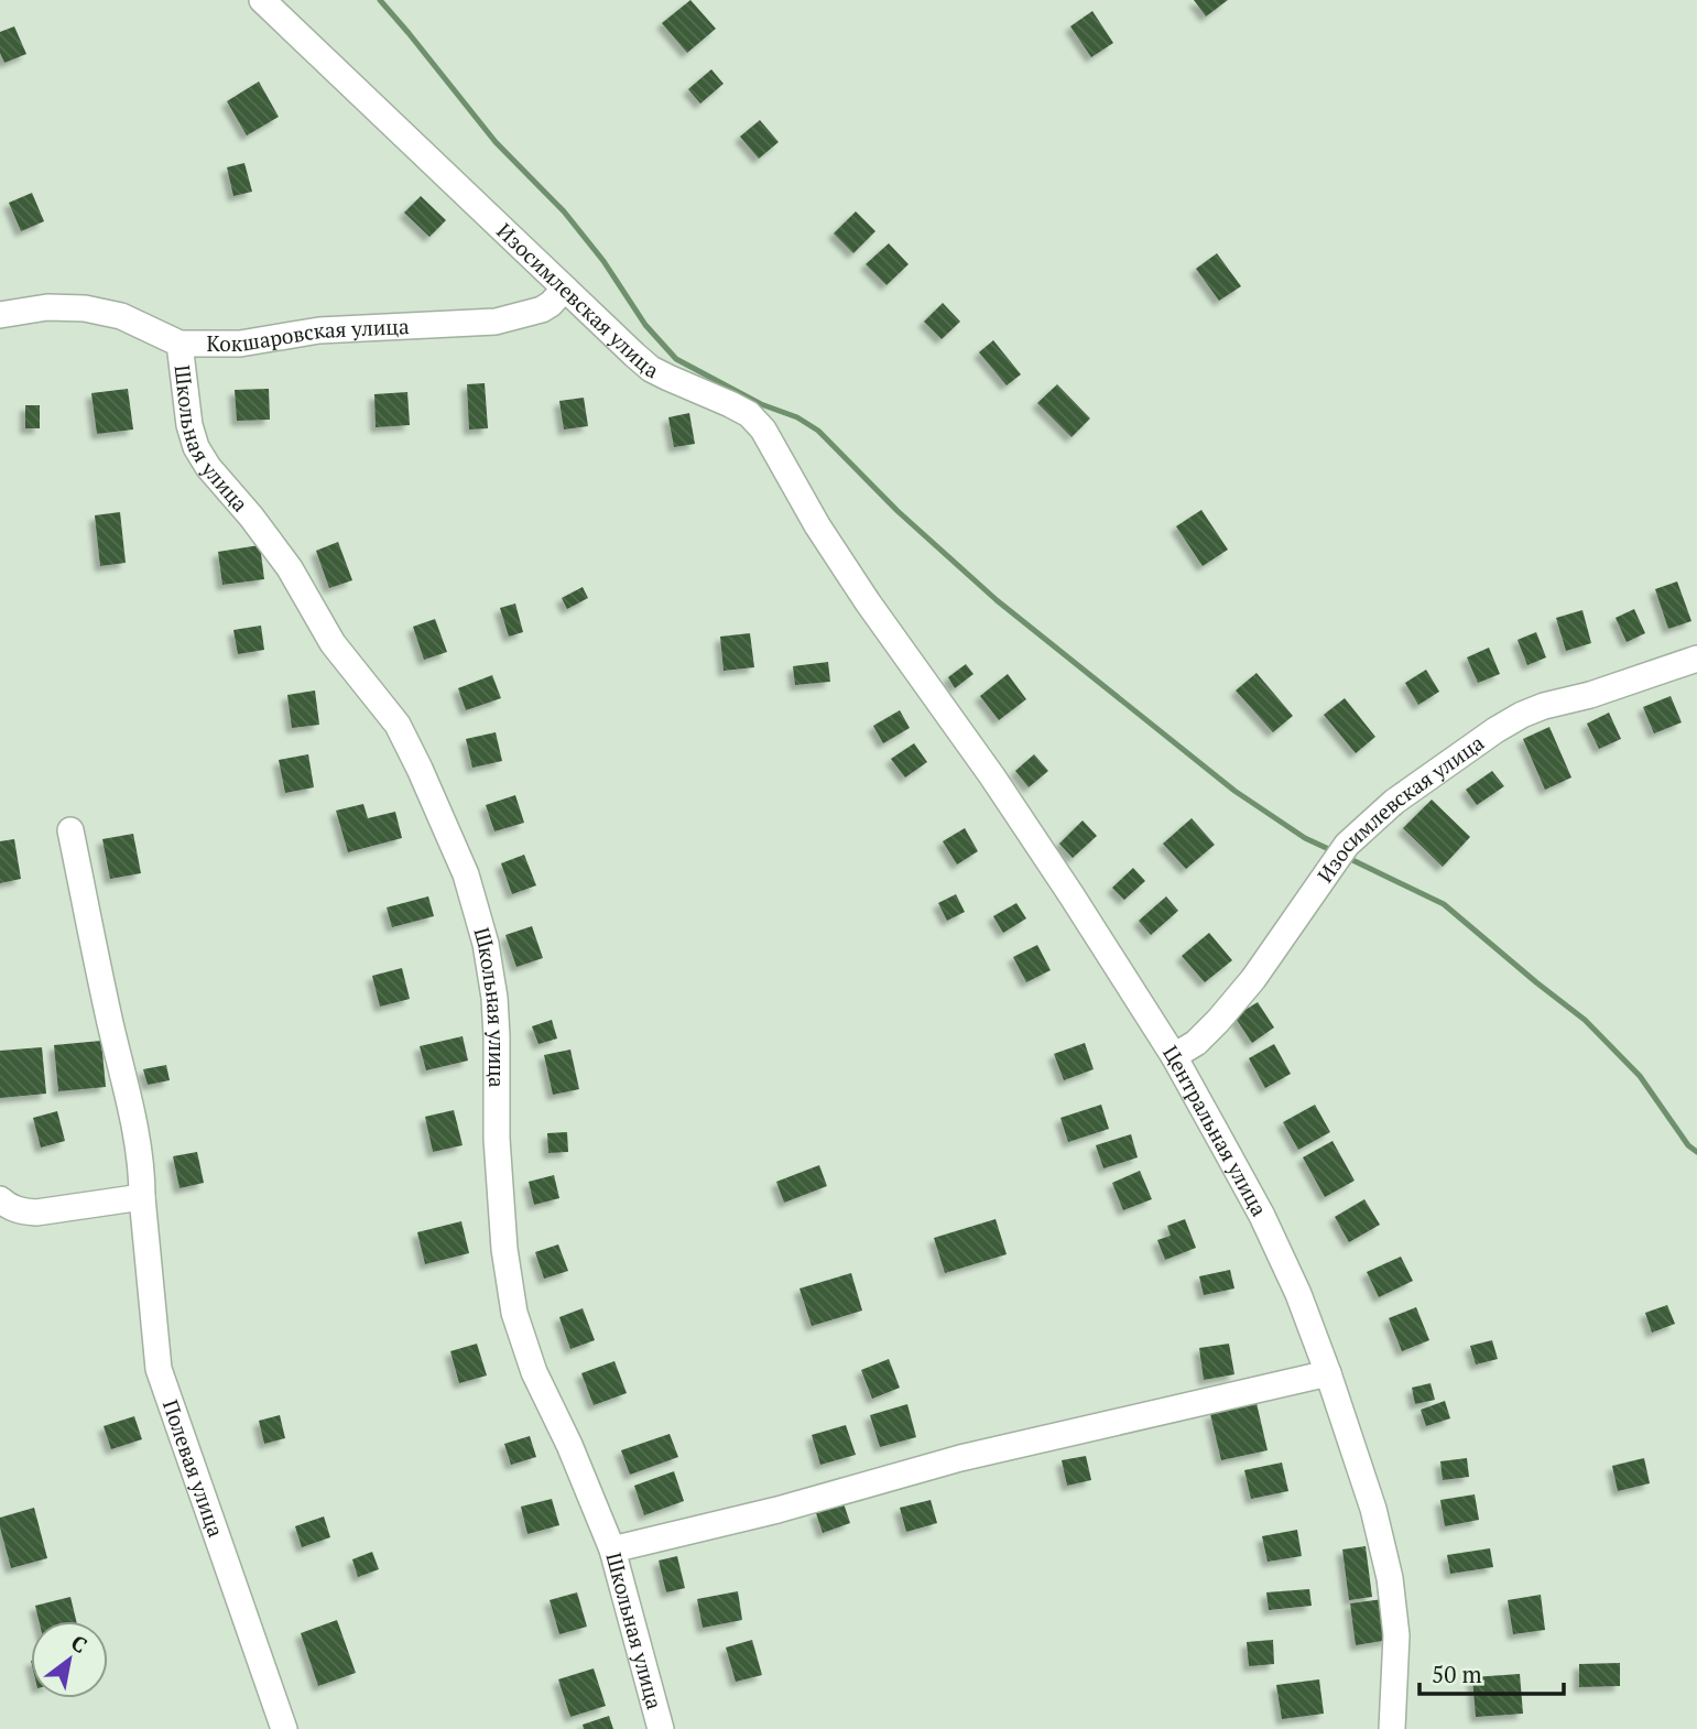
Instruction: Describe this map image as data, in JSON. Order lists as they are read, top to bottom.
{
  "streets": {
    "street": [
      "Изосимлевская улица",
      "Кокшаровская улица",
      "Школьная улица",
      "Центральная улица",
      "Полевая улица"
    ]
  },
  "crossings": [
    ["Изосимлевская улица", "Кокшаровская улица"],
    ["Изосимлевская улица", "Центральная улица"],
    ["Кокшаровская улица", "Школьная улица"]
  ],
  "scale_bar": "50 m",
  "north": "top right"
}
